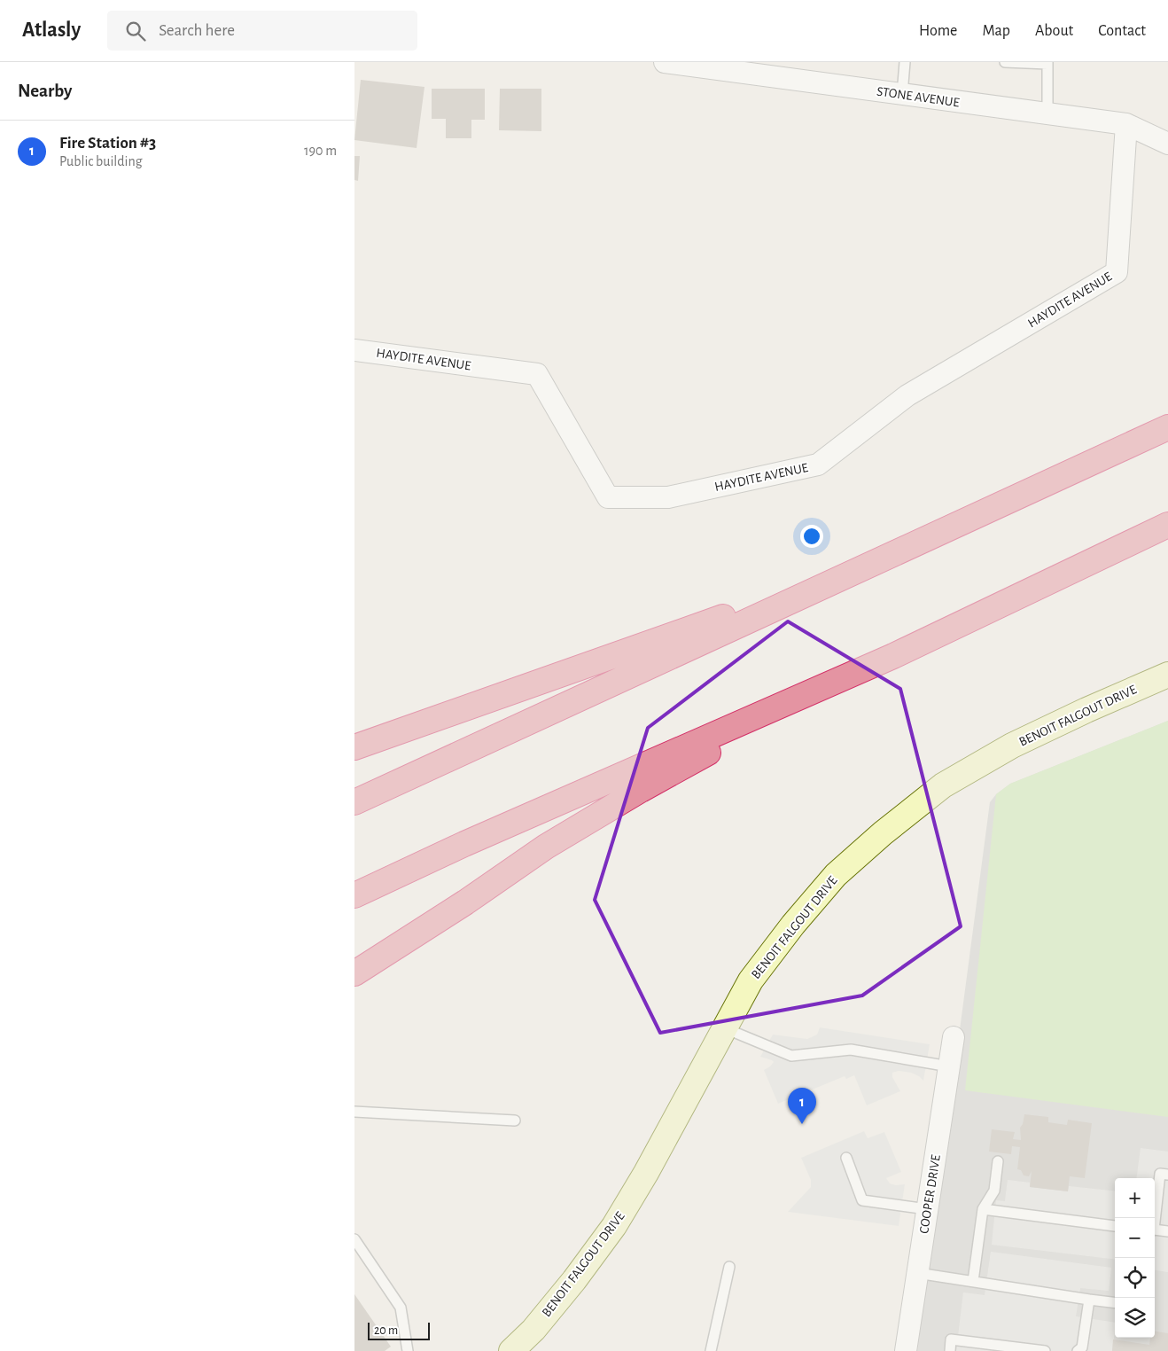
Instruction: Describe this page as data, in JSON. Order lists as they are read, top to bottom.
{
  "streets": {
    "street": [
      "STONE AVENUE",
      "HAYDITE AVENUE",
      "BENOIT FALGOUT DRIVE",
      "COOPER DRIVE"
    ]
  },
  "crossings": [
    ["STONE AVENUE", "HAYDITE AVENUE"]
  ],
  "scale_bar": "20 m",
  "page": {
    "header": "Atlasly",
    "search": "Search here",
    "nav": [
      "Home",
      "Map",
      "About",
      "Contact"
    ],
    "heading": "Nearby",
    "list": [
      {
        "mark": "1",
        "name": "Fire Station #3",
        "note": "Public building",
        "value": "190 m"
      }
    ],
    "pins": "1",
    "map_buttons": ["+", "−"],
    "scale": "20 m"
  }
}
